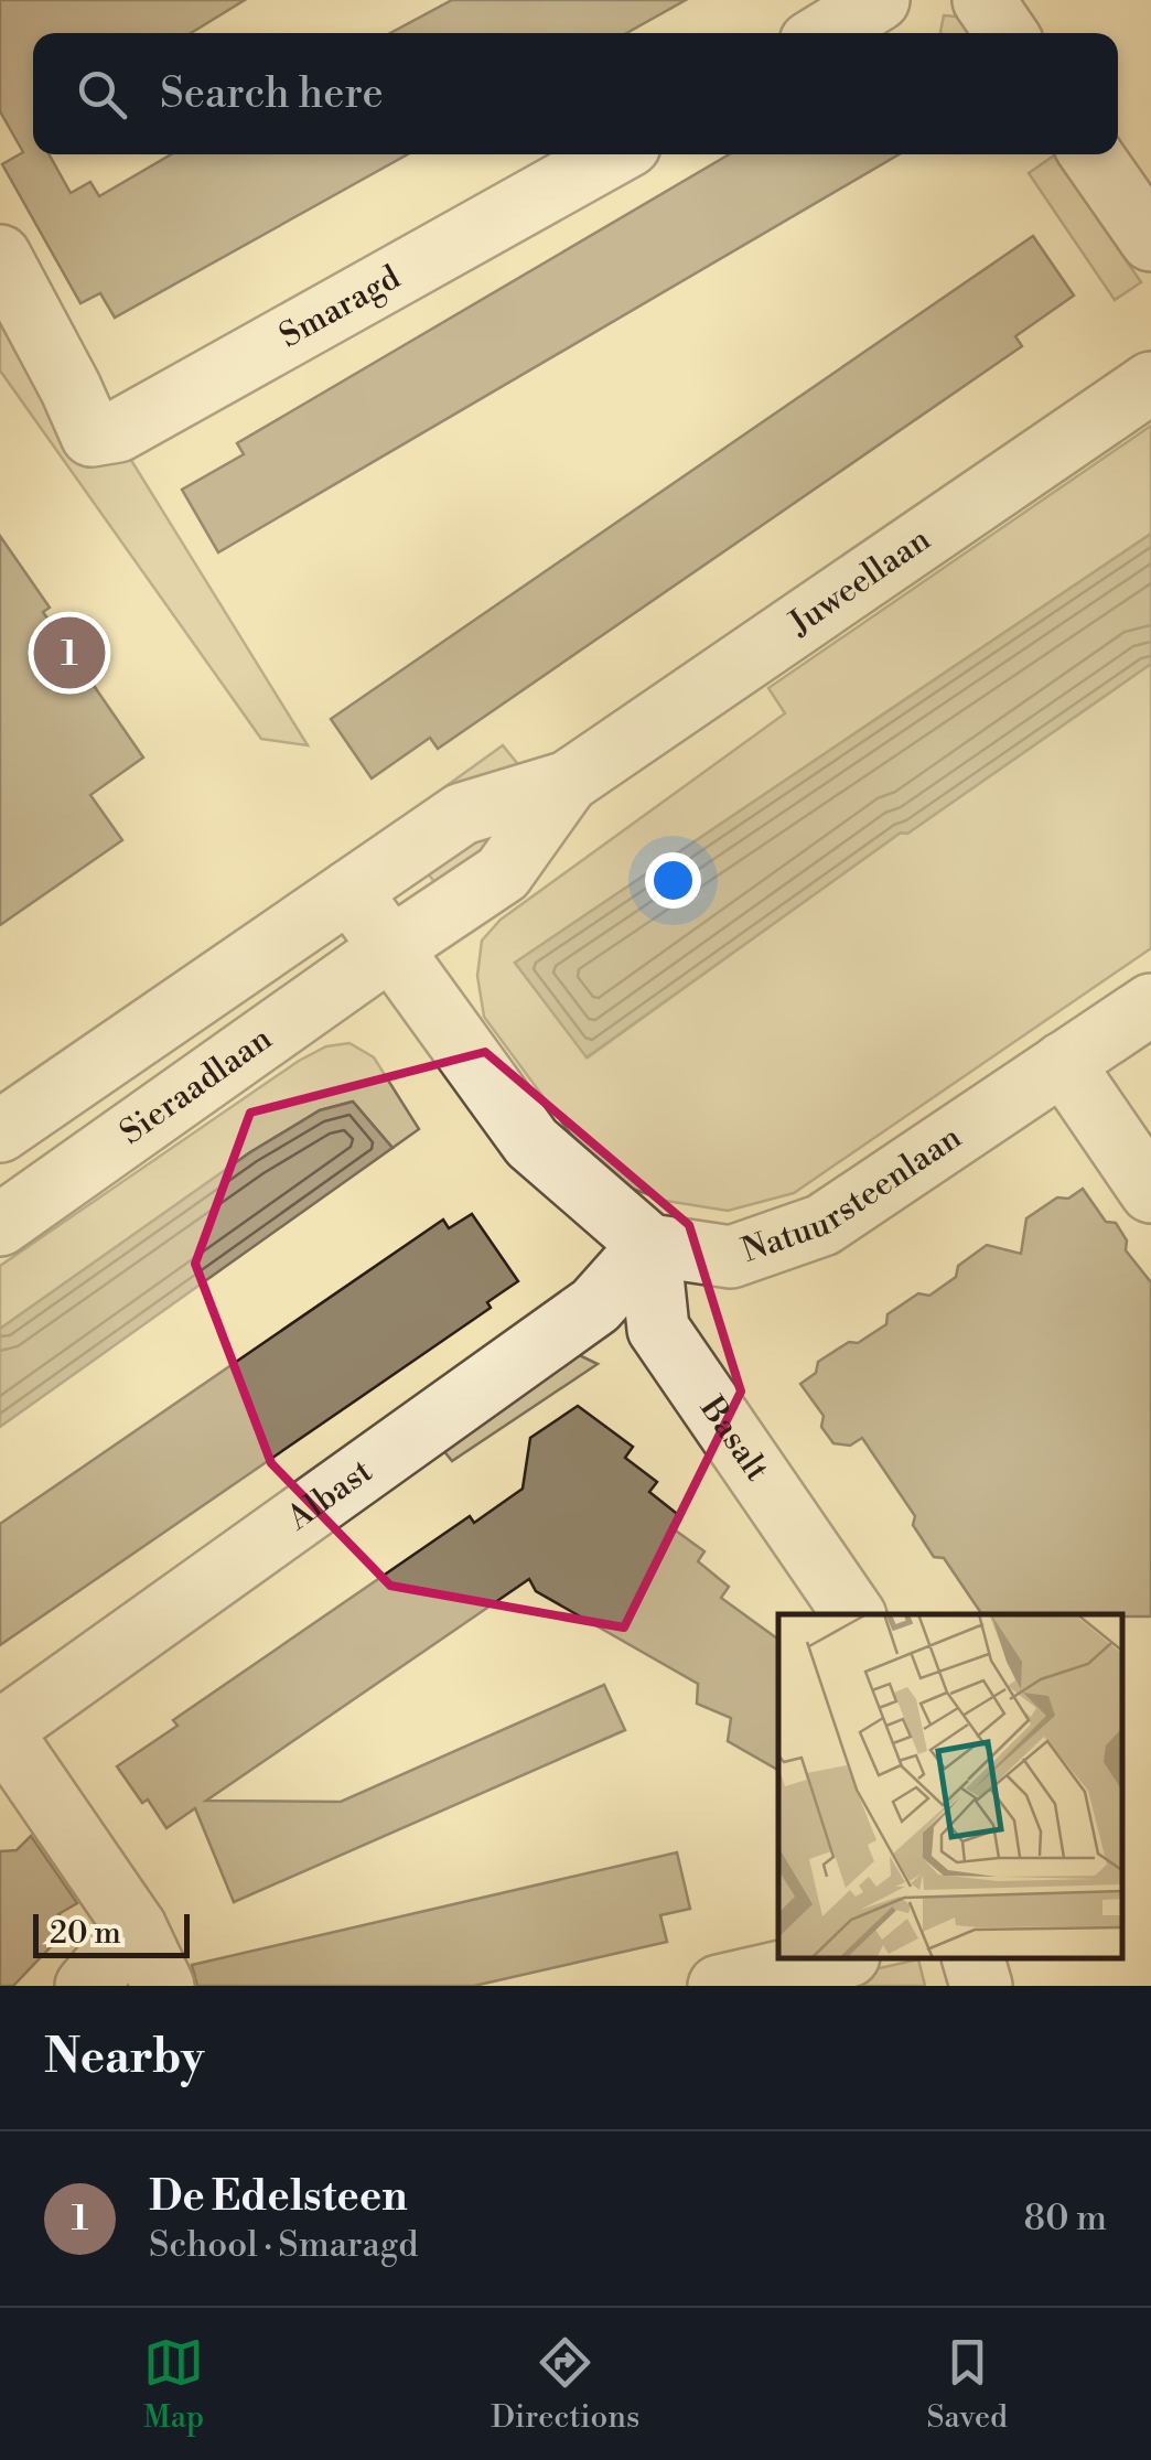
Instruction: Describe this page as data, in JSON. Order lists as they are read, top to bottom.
{
  "streets": {
    "street": [
      "Smaragd",
      "Juweellaan",
      "Sieraadlaan",
      "Natuursteenlaan",
      "Basalt",
      "Albast"
    ]
  },
  "crossings": [
    ["Juweellaan", "Sieraadlaan"],
    ["Natuursteenlaan", "Basalt"],
    ["Natuursteenlaan", "Albast"],
    ["Basalt", "Albast"]
  ],
  "scale_bar": "20 m",
  "page": {
    "search": "Search here",
    "pins": "1",
    "scale": "20 m",
    "heading": "Nearby",
    "list": [
      {
        "mark": "1",
        "name": "De Edelsteen",
        "note": "School · Smaragd",
        "value": "80 m"
      }
    ],
    "nav": ["Map", "Directions", "Saved"]
  }
}
